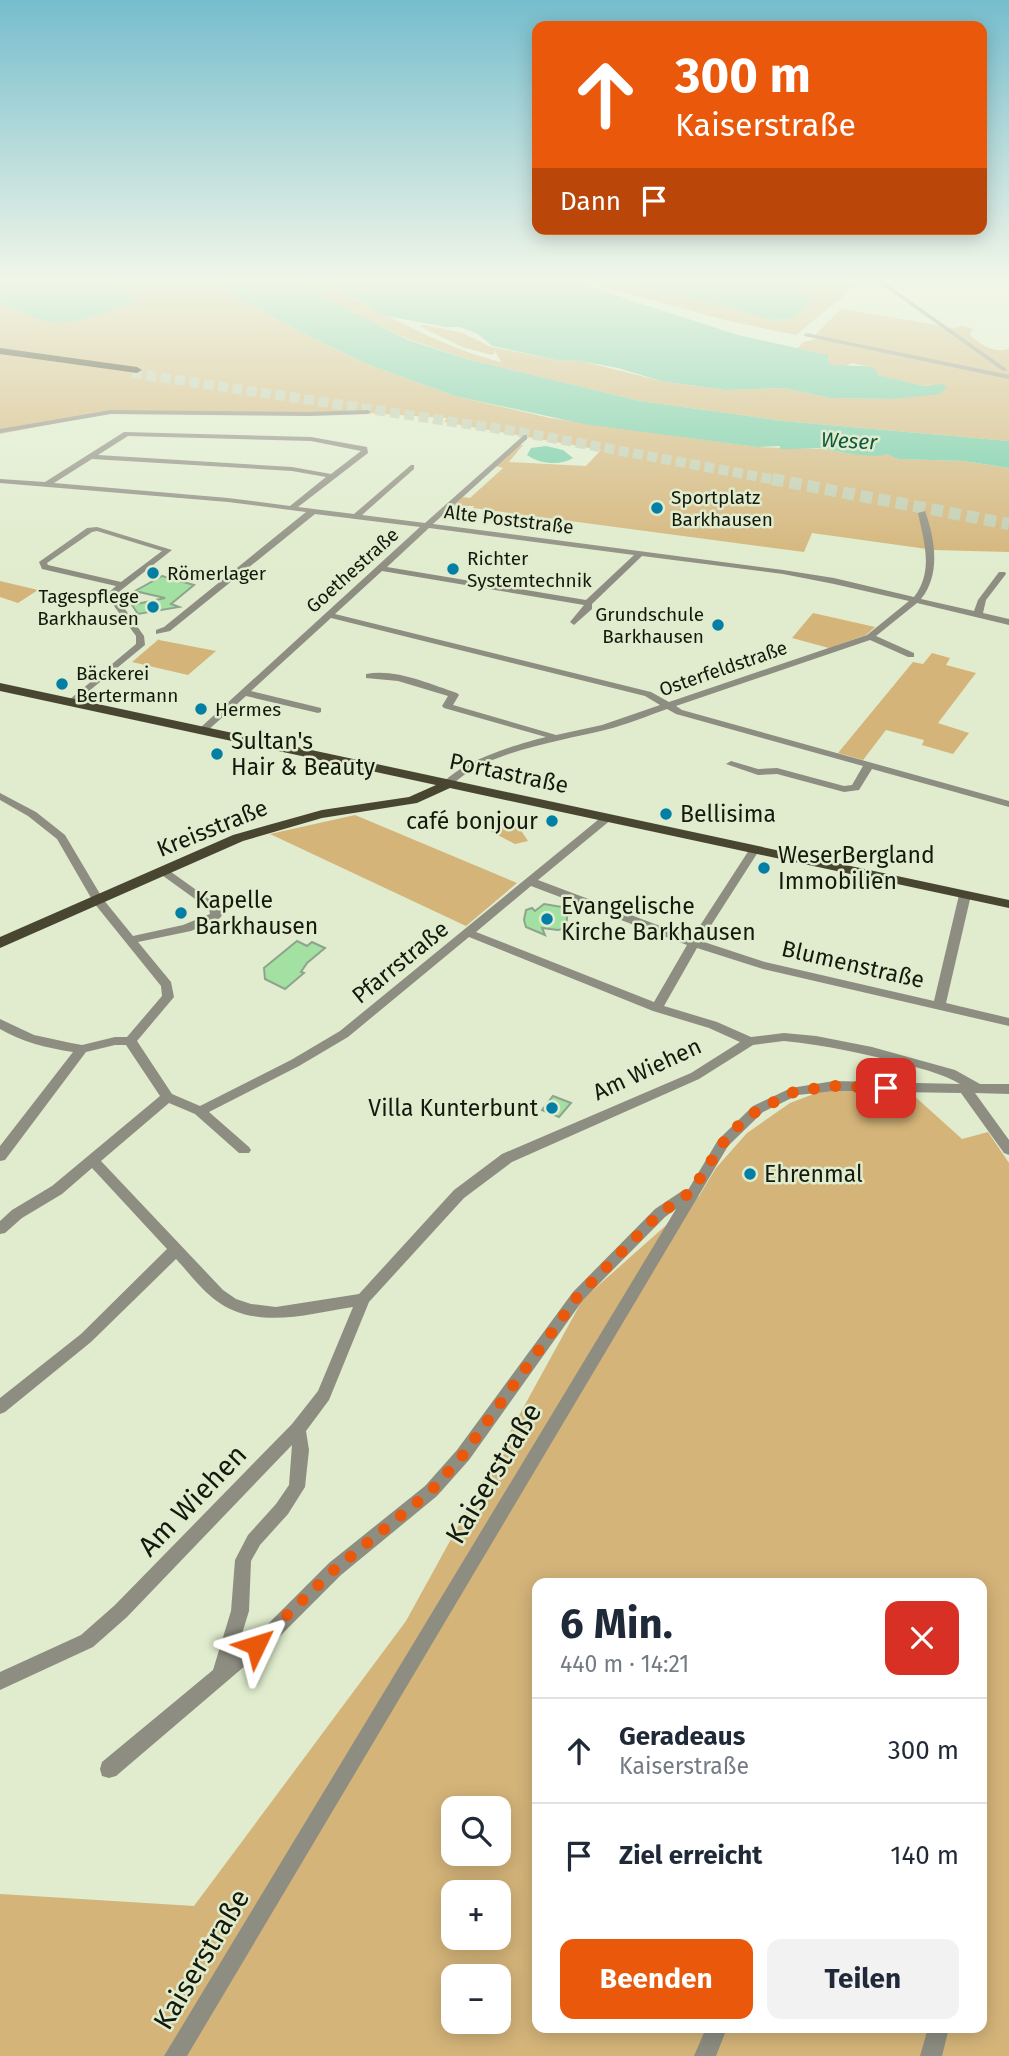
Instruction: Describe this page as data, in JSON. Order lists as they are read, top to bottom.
{
  "streets": {
    "main road": ["Portastraße", "Kreisstraße"],
    "street": [
      "Alte Poststraße",
      "Goethestraße",
      "Osterfeldstraße",
      "Pfarrstraße",
      "Blumenstraße",
      "Am Wiehen",
      "Kaiserstraße"
    ]
  },
  "crossings": [
    ["Alte Poststraße", "Goethestraße"],
    ["Alte Poststraße", "Osterfeldstraße"],
    ["Goethestraße", "Portastraße"],
    ["Osterfeldstraße", "Portastraße"],
    ["Osterfeldstraße", "Kreisstraße"],
    ["Portastraße", "Kreisstraße"],
    ["Portastraße", "Pfarrstraße"],
    ["Pfarrstraße", "Blumenstraße"],
    ["Am Wiehen", "Kaiserstraße"]
  ],
  "water": ["Weser"],
  "places": [
    "Sportplatz Barkhausen",
    "Richter Systemtechnik",
    "Römerlager",
    "Tagespflege Barkhausen",
    "Grundschule Barkhausen",
    "Bäckerei Bertermann",
    "Hermes",
    "Sultan's Hair & Beauty",
    "Bellisima",
    "café bonjour",
    "WeserBergland Immobilien",
    "Kapelle Barkhausen",
    "Evangelische Kirche Barkhausen",
    "Villa Kunterbunt",
    "Ehrenmal"
  ],
  "page": {
    "turn": ["300 m", "Kaiserstraße"],
    "then": "Dann",
    "heading": ["6 Min.", "440 m · 14:21"],
    "list": [
      {
        "name": "Geradeaus",
        "note": "Kaiserstraße",
        "value": "300 m"
      },
      {
        "name": "Ziel erreicht",
        "value": "140 m"
      }
    ],
    "map_buttons": ["+", "−"],
    "buttons": ["Beenden", "Teilen"]
  }
}
